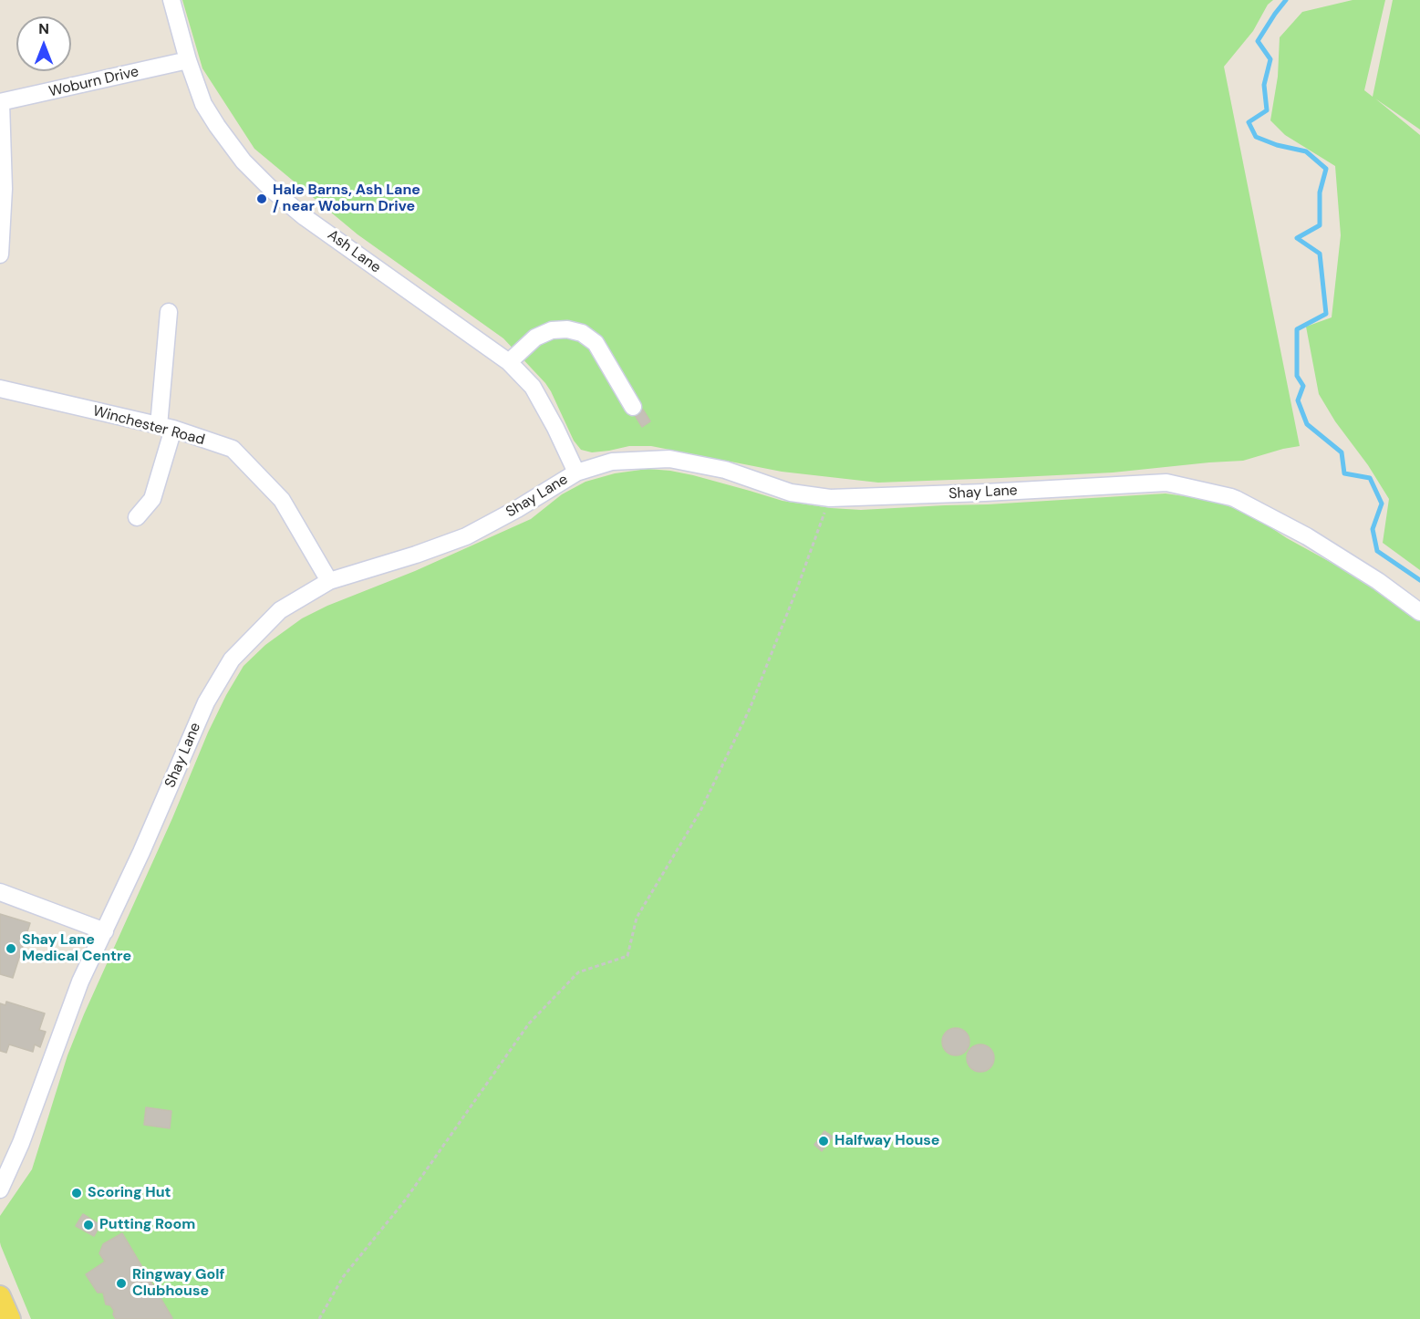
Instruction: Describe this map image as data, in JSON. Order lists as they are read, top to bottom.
{
  "streets": {
    "street": [
      "Woburn Drive",
      "Ash Lane",
      "Winchester Road",
      "Shay Lane"
    ]
  },
  "crossings": [
    ["Woburn Drive", "Ash Lane"],
    ["Ash Lane", "Shay Lane"],
    ["Winchester Road", "Shay Lane"]
  ],
  "places": [
    "Hale Barns, Ash Lane / near Woburn Drive",
    "Shay Lane Medical Centre",
    "Halfway House",
    "Scoring Hut",
    "Putting Room",
    "Ringway Golf Clubhouse"
  ],
  "north": "top"
}
